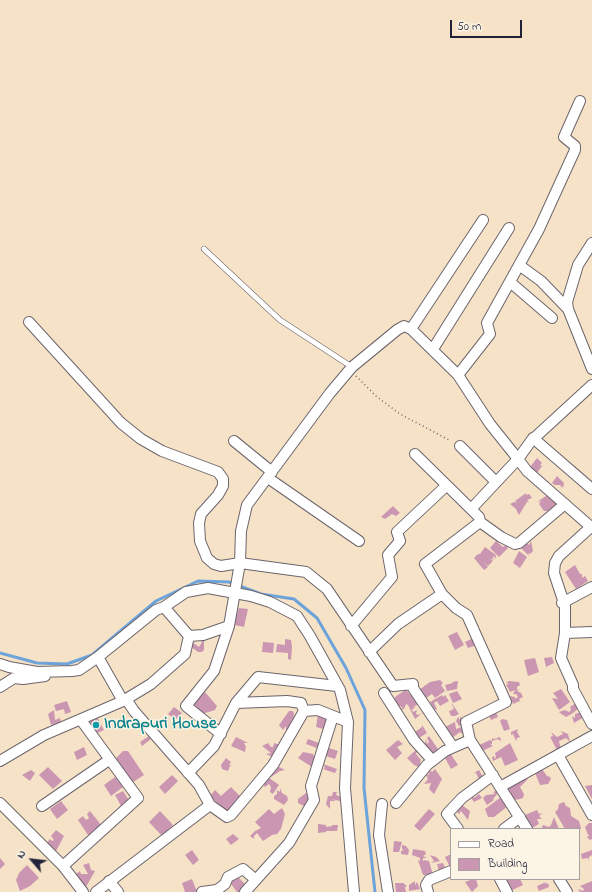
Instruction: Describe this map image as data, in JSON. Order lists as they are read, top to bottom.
{
  "places": ["Indrapuri House"],
  "legend": ["Road", "Building"],
  "scale_bar": "50 m",
  "north": "top left"
}
